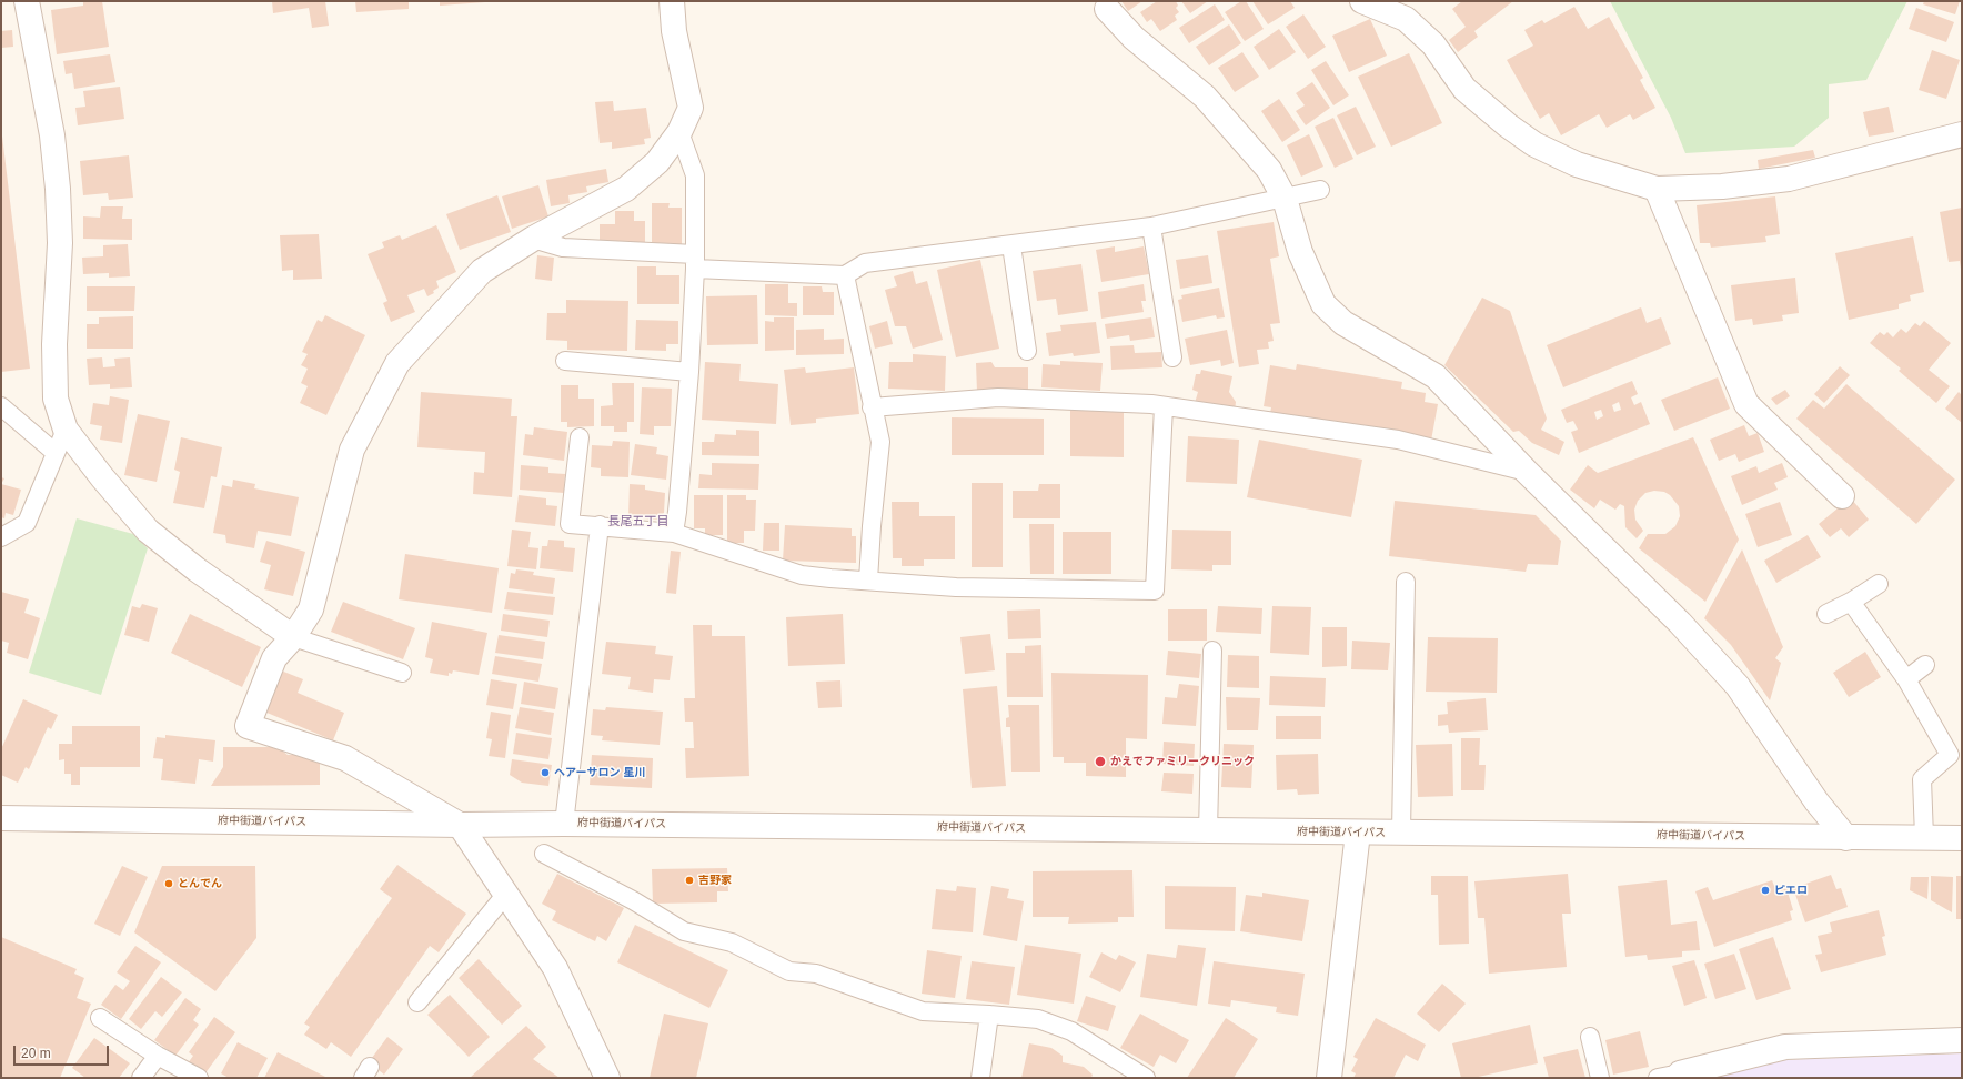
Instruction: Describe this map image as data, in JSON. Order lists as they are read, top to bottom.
{
  "streets": {
    "street": ["府中街道バイパス"]
  },
  "districts": ["長尾五丁目"],
  "places": [
    "かえでファミリークリニック",
    "ヘアーサロン 星川",
    "吉野家",
    "とんでん",
    "ピエロ"
  ],
  "scale_bar": "20 m"
}
